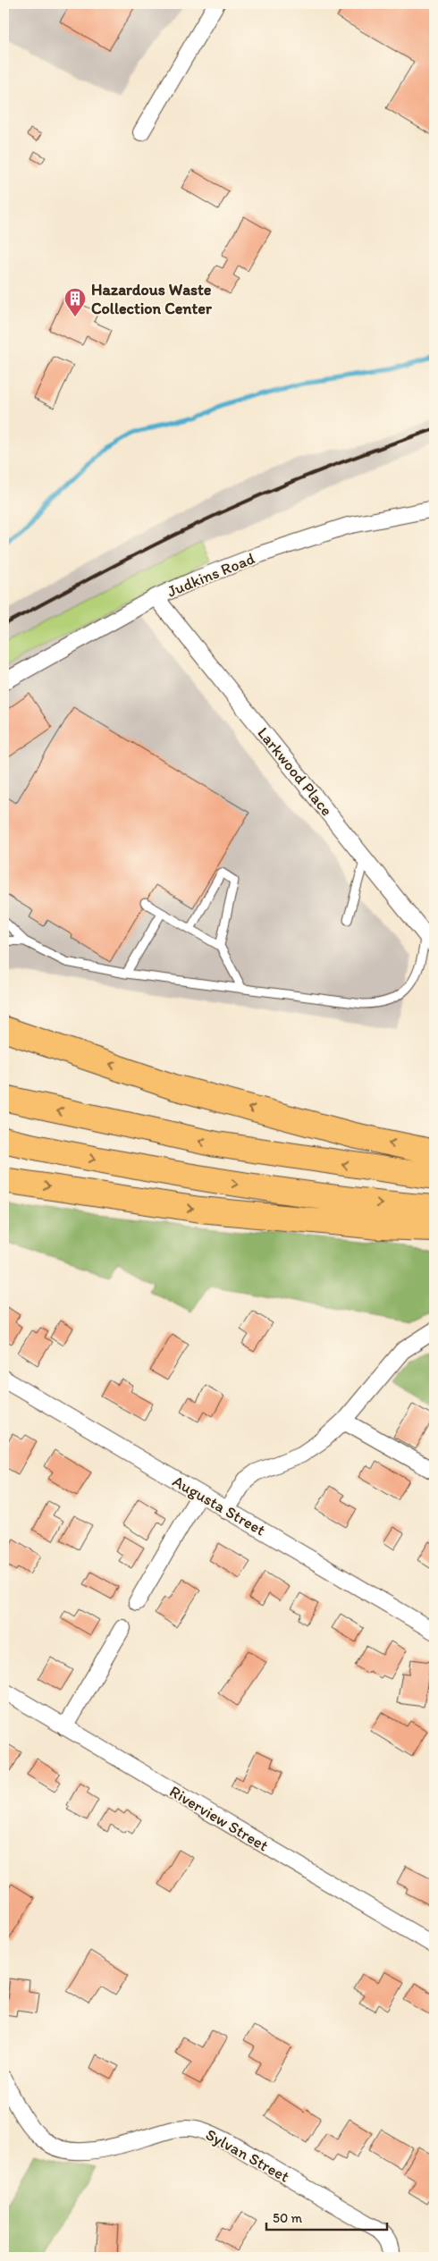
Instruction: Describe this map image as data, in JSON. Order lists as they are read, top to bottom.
{
  "streets": {
    "street": [
      "Judkins Road",
      "Larkwood Place",
      "Augusta Street",
      "Riverview Street",
      "Sylvan Street"
    ]
  },
  "crossings": [
    ["Judkins Road", "Larkwood Place"]
  ],
  "places": {
    "building": ["Hazardous Waste Collection Center"]
  },
  "scale_bar": "50 m"
}
